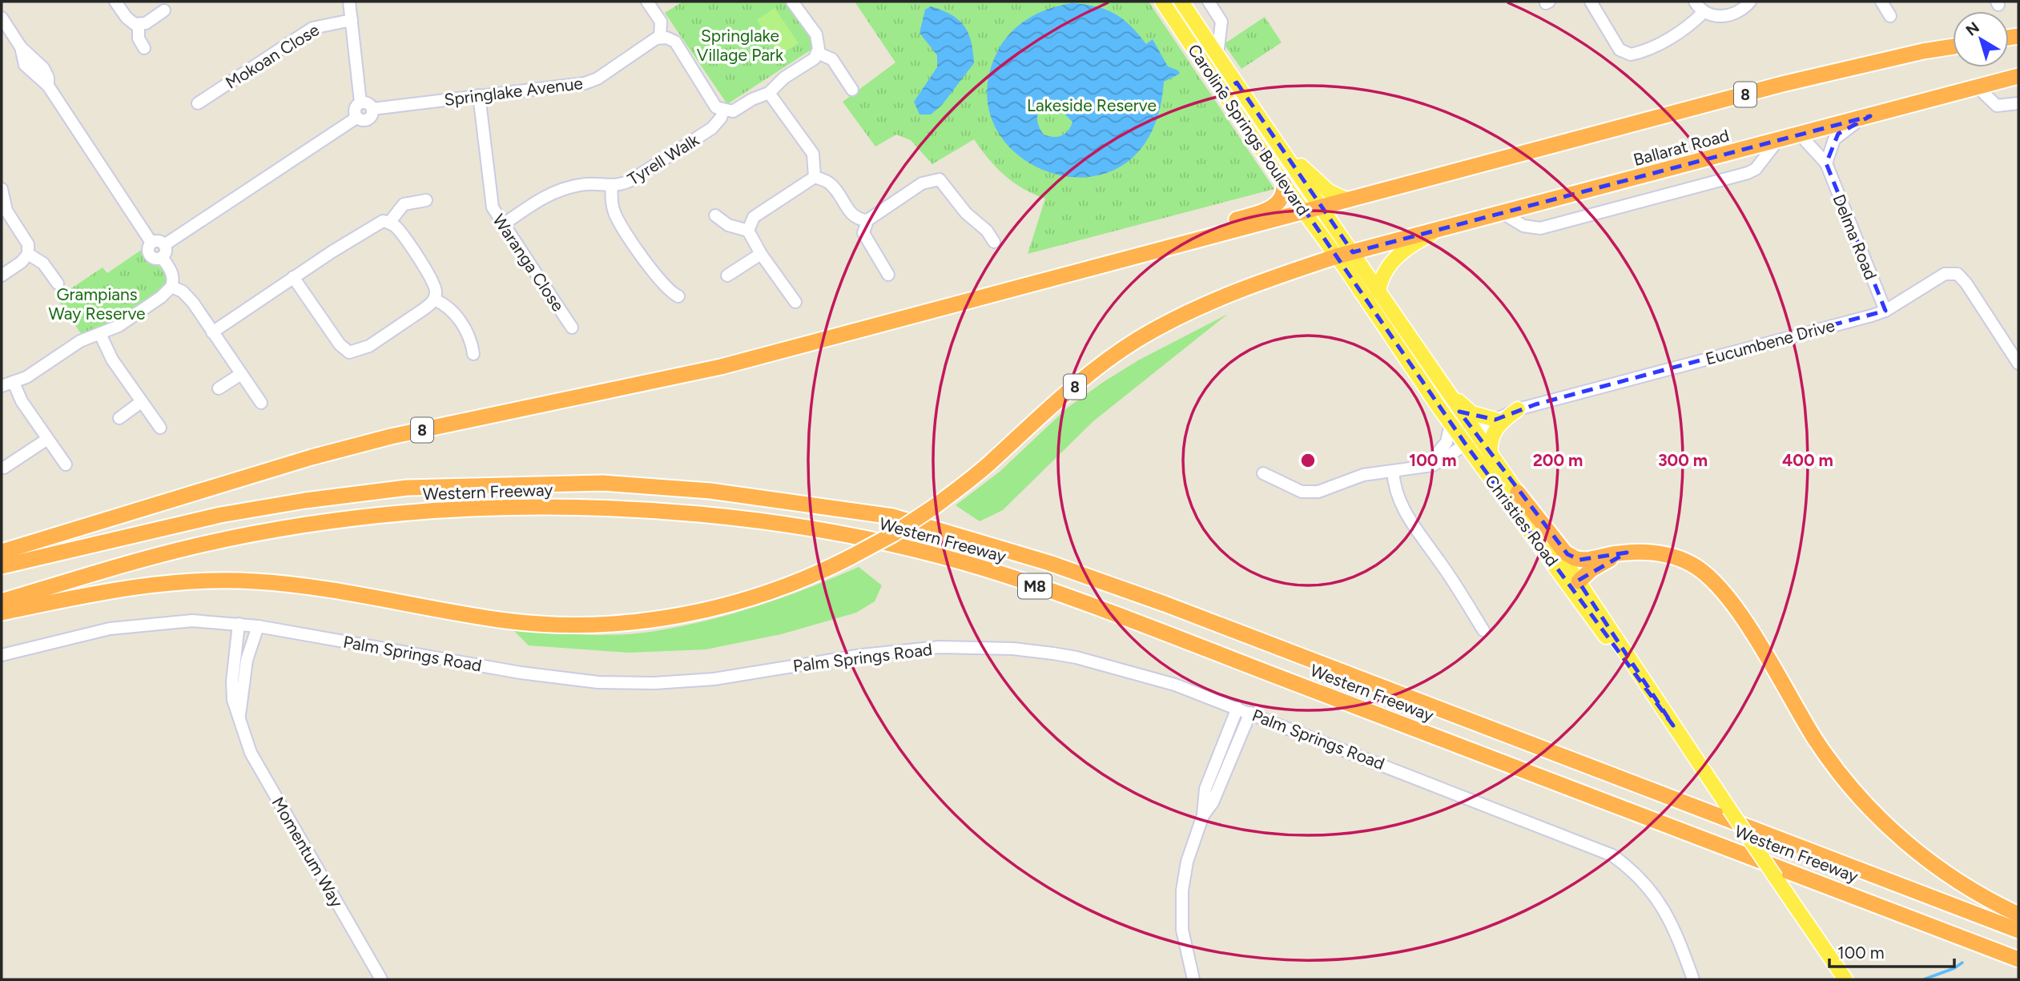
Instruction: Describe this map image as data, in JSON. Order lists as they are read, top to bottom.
{
  "streets": {
    "highway": [
      "8",
      "Ballarat Road",
      "Western Freeway",
      "M8"
    ],
    "main road": ["Caroline Springs Boulevard", "Christies Road"],
    "street": [
      "Mokoan Close",
      "Springlake Avenue",
      "Tyrell Walk",
      "Delma Road",
      "Waranga Close",
      "Eucumbene Drive",
      "Palm Springs Road",
      "Momentum Way"
    ]
  },
  "crossings": [
    ["Springlake Avenue", "Waranga Close"],
    ["8", "Caroline Springs Boulevard"],
    ["8", "Ballarat Road"],
    ["8", "Christies Road"],
    ["Caroline Springs Boulevard", "Ballarat Road"],
    ["Caroline Springs Boulevard", "Christies Road"],
    ["Ballarat Road", "Delma Road"],
    ["Ballarat Road", "Christies Road"],
    ["Tyrell Walk", "Waranga Close"],
    ["Delma Road", "Eucumbene Drive"],
    ["Eucumbene Drive", "Christies Road"],
    ["Palm Springs Road", "Momentum Way"]
  ],
  "parks": ["Springlake Village Park", "Lakeside Reserve", "Grampians Way Reserve"],
  "scale_bar": "100 m",
  "north": "top left",
  "rings": [
    "100 m",
    "200 m",
    "300 m",
    "400 m"
  ]
}
